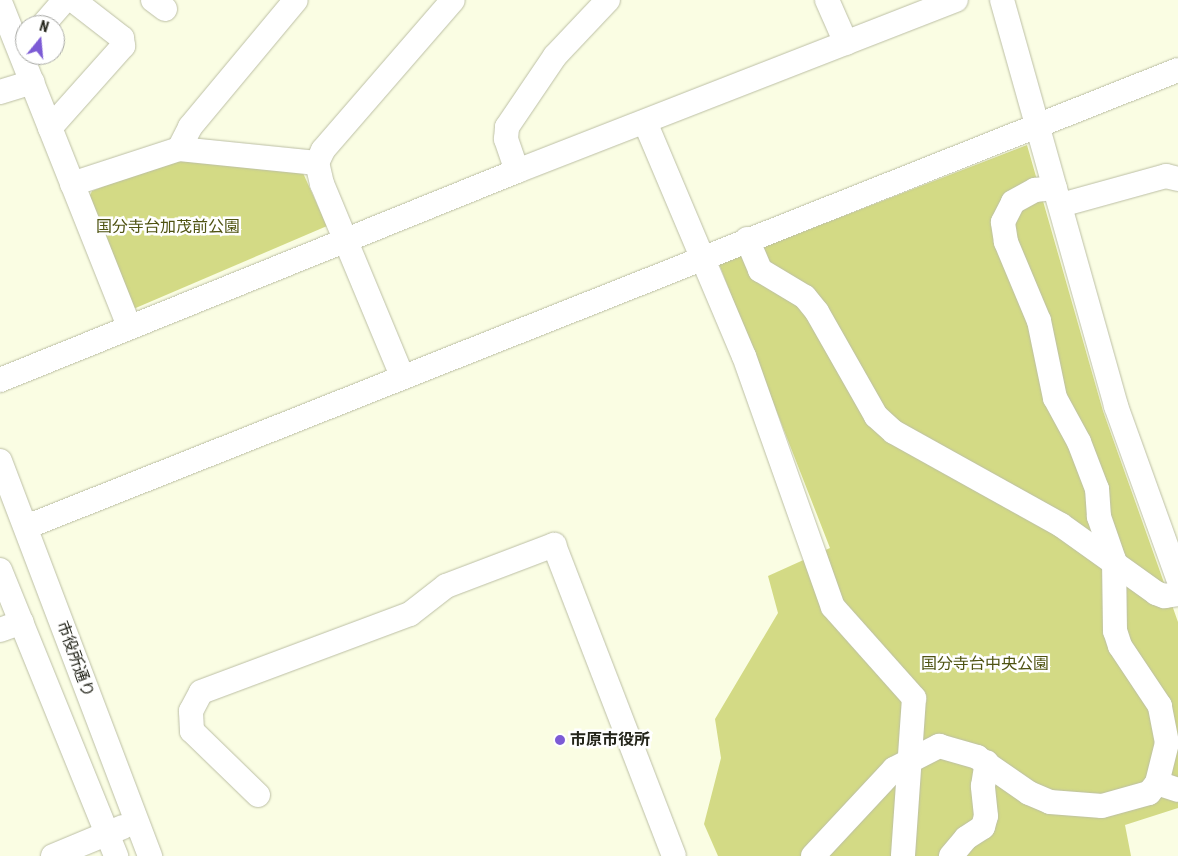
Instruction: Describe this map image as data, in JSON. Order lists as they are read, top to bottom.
{
  "streets": {
    "street": ["市役所通り"]
  },
  "parks": ["国分寺台加茂前公園", "国分寺台中央公園"],
  "places": ["市原市役所"],
  "north": "top"
}
